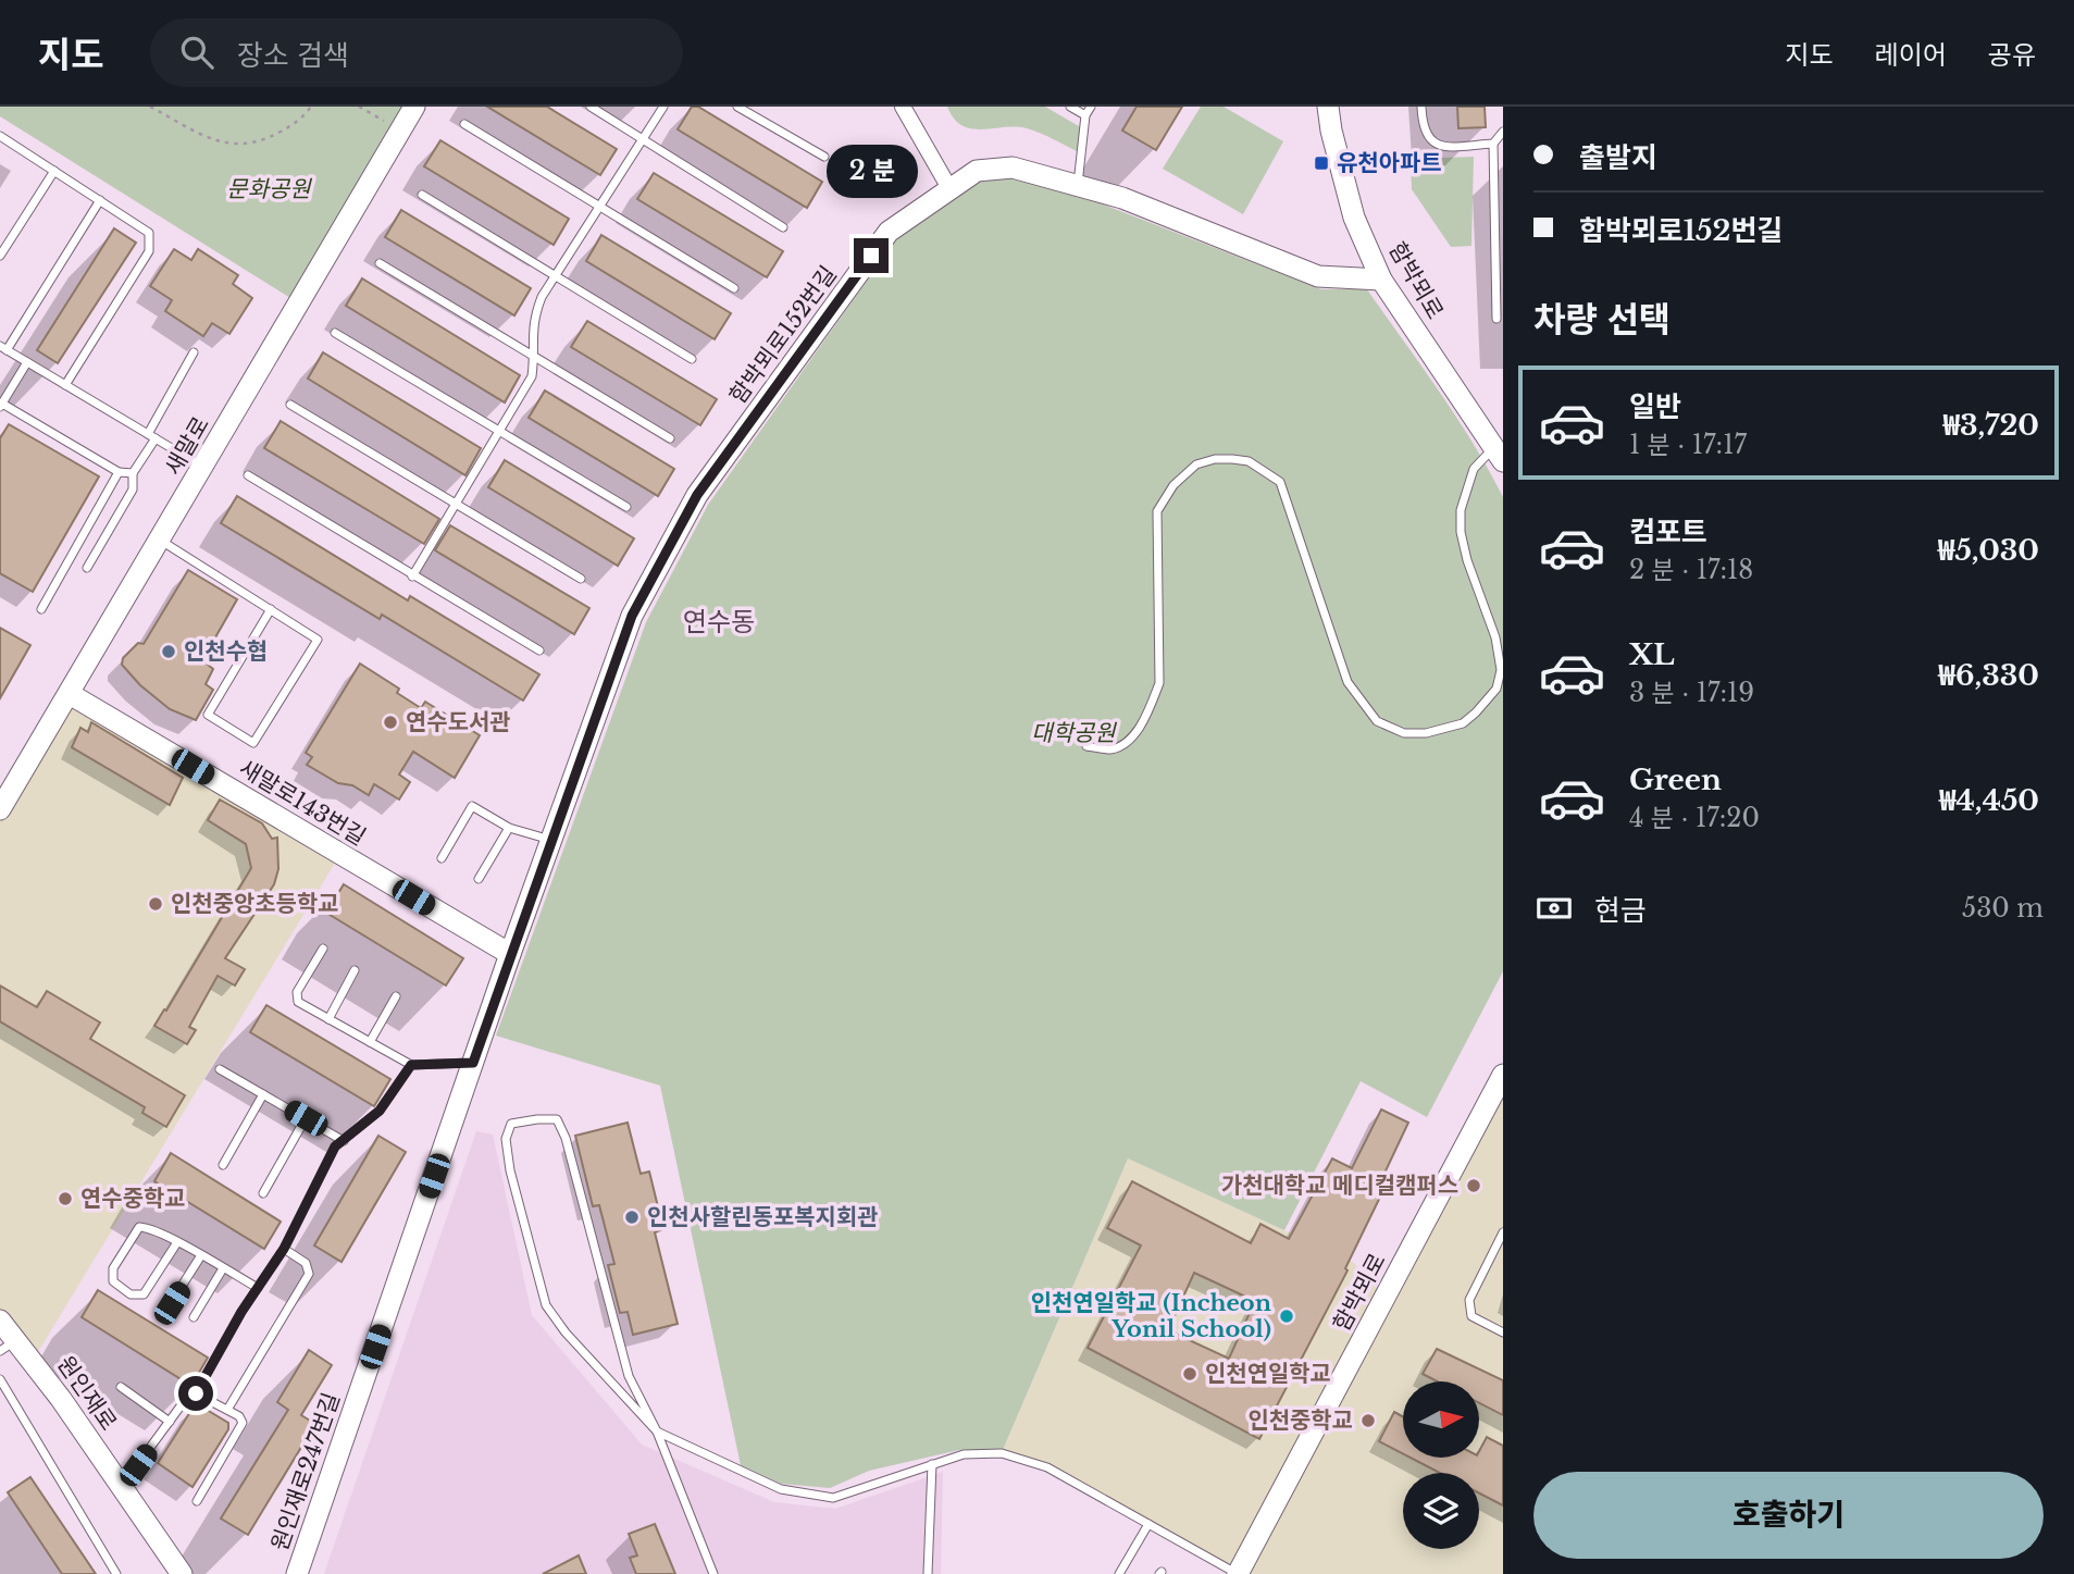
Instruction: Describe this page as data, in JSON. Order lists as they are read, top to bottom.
{
  "streets": {
    "street": [
      "함박뫼로",
      "함박뫼로152번길",
      "새말로",
      "새말로143번길",
      "원인재로",
      "원인재로247번길"
    ]
  },
  "crossings": [
    ["함박뫼로", "함박뫼로152번길"],
    ["함박뫼로152번길", "새말로143번길"],
    ["함박뫼로152번길", "원인재로247번길"],
    ["새말로", "새말로143번길"],
    ["새말로143번길", "원인재로247번길"]
  ],
  "districts": ["연수동"],
  "parks": ["문화공원", "대학공원"],
  "places": {
    "transit": ["유천아파트"],
    "other": [
      "인천수협",
      "연수도서관",
      "인천중앙초등학교",
      "가천대학교 메디컬캠퍼스",
      "연수중학교",
      "인천사할린동포복지회관",
      "인천연일학교 (Incheon Yonil School)",
      "인천연일학교",
      "인천중학교"
    ]
  },
  "north": "right",
  "page": {
    "header": "지도",
    "search": "장소 검색",
    "nav": ["지도", "레이어", "공유"],
    "banner": ["출발지", "함박뫼로152번길"],
    "bubble": "2 분",
    "heading": "차량 선택",
    "list": [
      {
        "name": "일반",
        "note": "1 분 · 17:17",
        "value": "₩3,720"
      },
      {
        "name": "컴포트",
        "note": "2 분 · 17:18",
        "value": "₩5,030"
      },
      {
        "name": "XL",
        "note": "3 분 · 17:19",
        "value": "₩6,330"
      },
      {
        "name": "Green",
        "note": "4 분 · 17:20",
        "value": "₩4,450"
      }
    ],
    "pay": ["현금", "530 m"],
    "buttons": "호출하기"
  }
}
